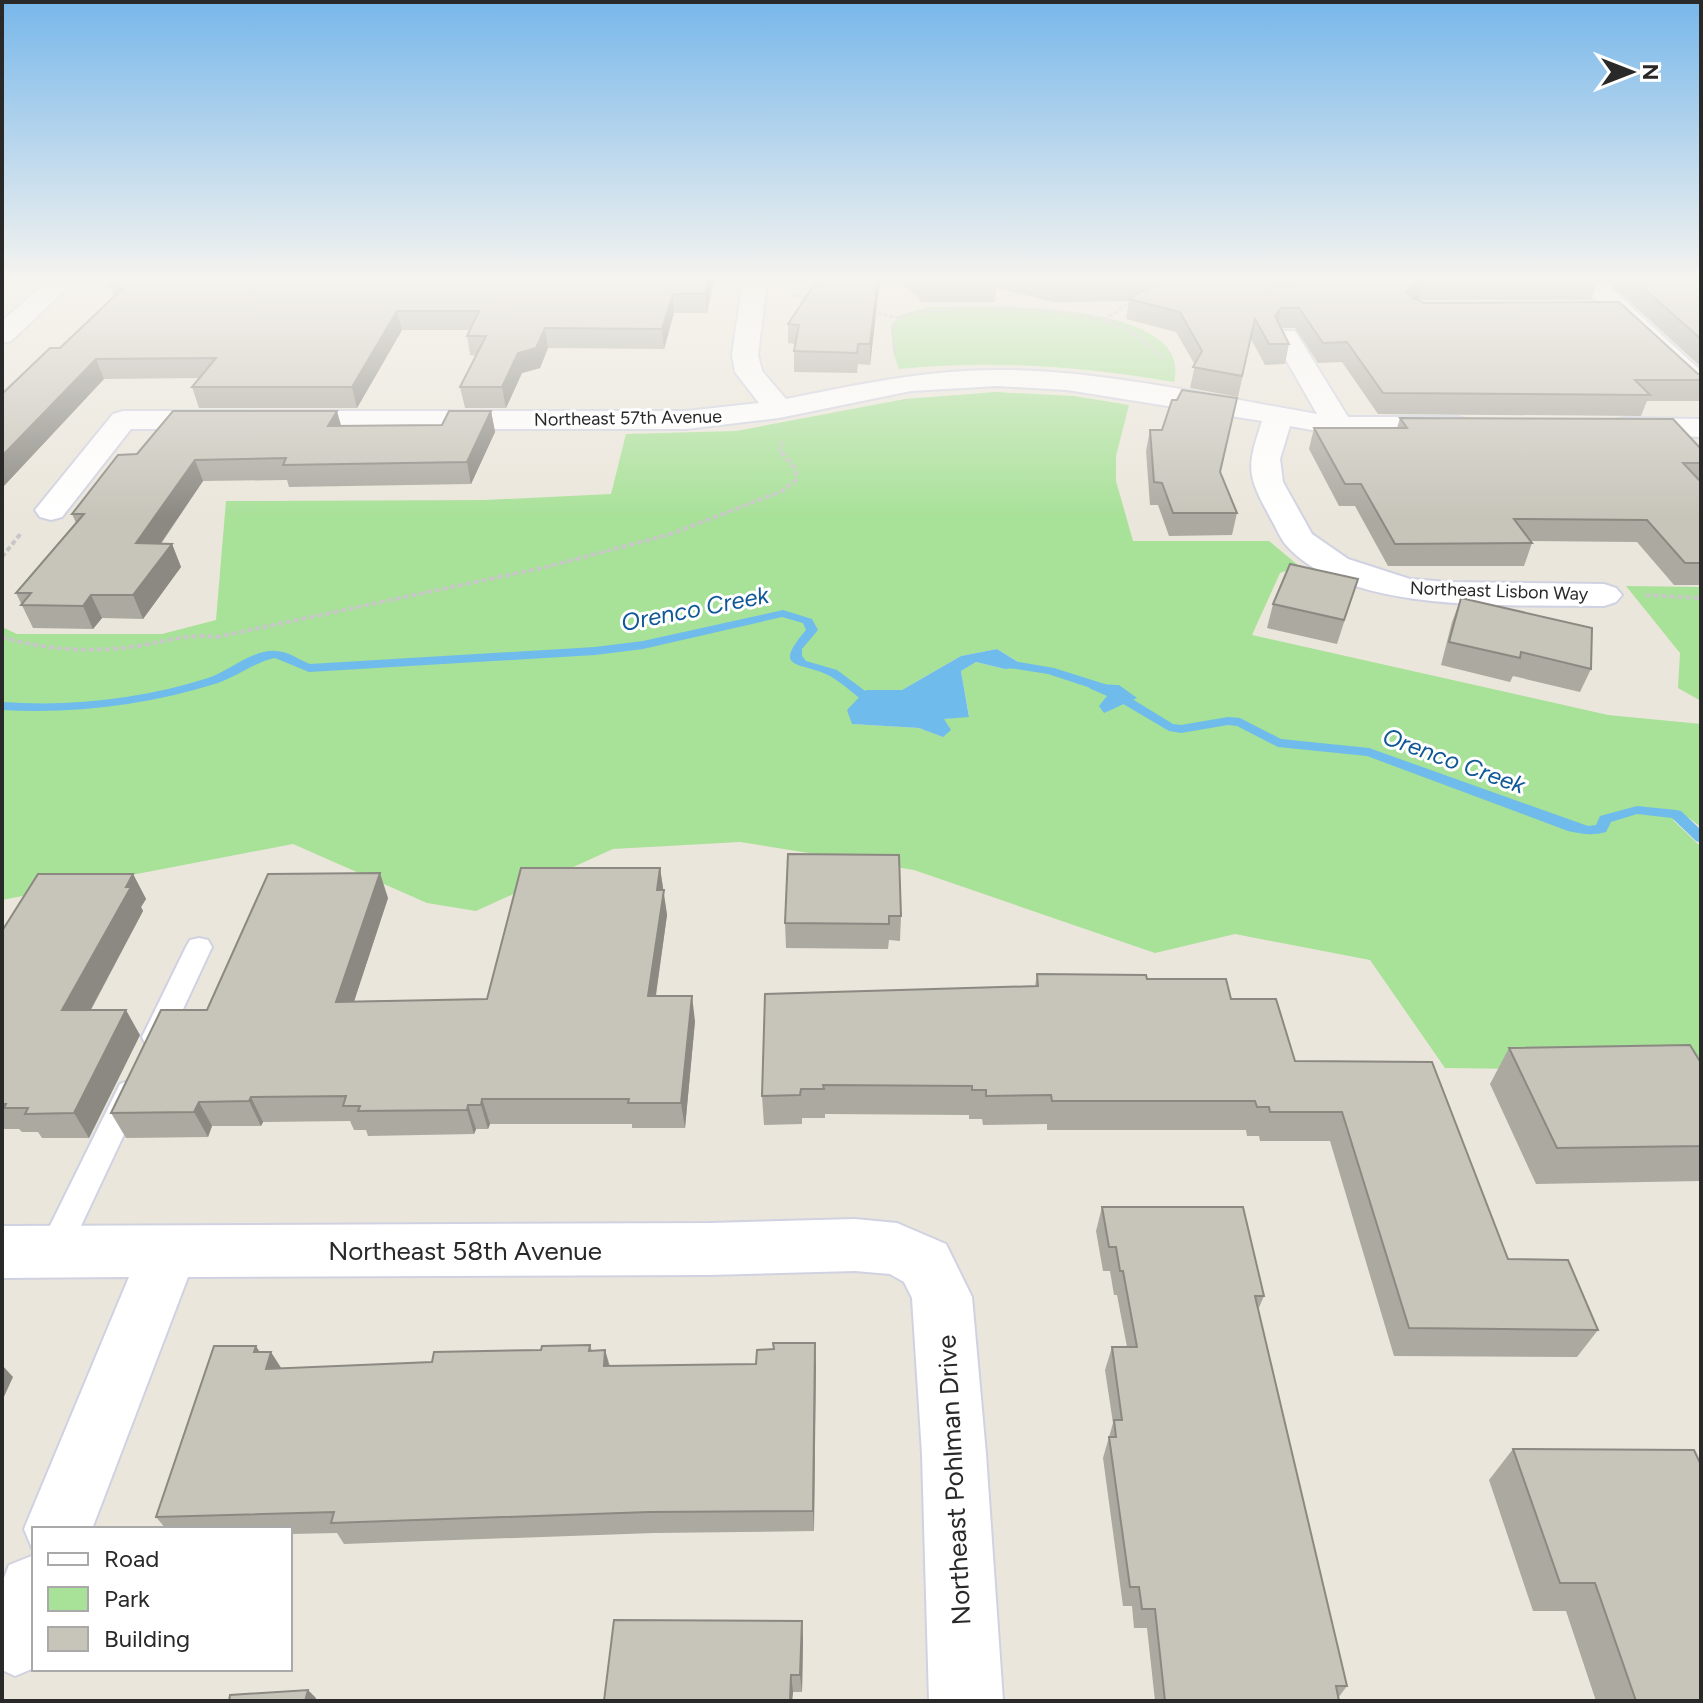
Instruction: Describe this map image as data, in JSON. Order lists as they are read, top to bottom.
{
  "streets": {
    "street": [
      "Northeast 57th Avenue",
      "Northeast Lisbon Way",
      "Northeast 58th Avenue",
      "Northeast Pohlman Drive"
    ]
  },
  "crossings": [
    ["Northeast 57th Avenue", "Northeast Lisbon Way"],
    ["Northeast 58th Avenue", "Northeast Pohlman Drive"]
  ],
  "water": ["Orenco Creek"],
  "legend": ["Road", "Park", "Building"],
  "north": "right"
}
